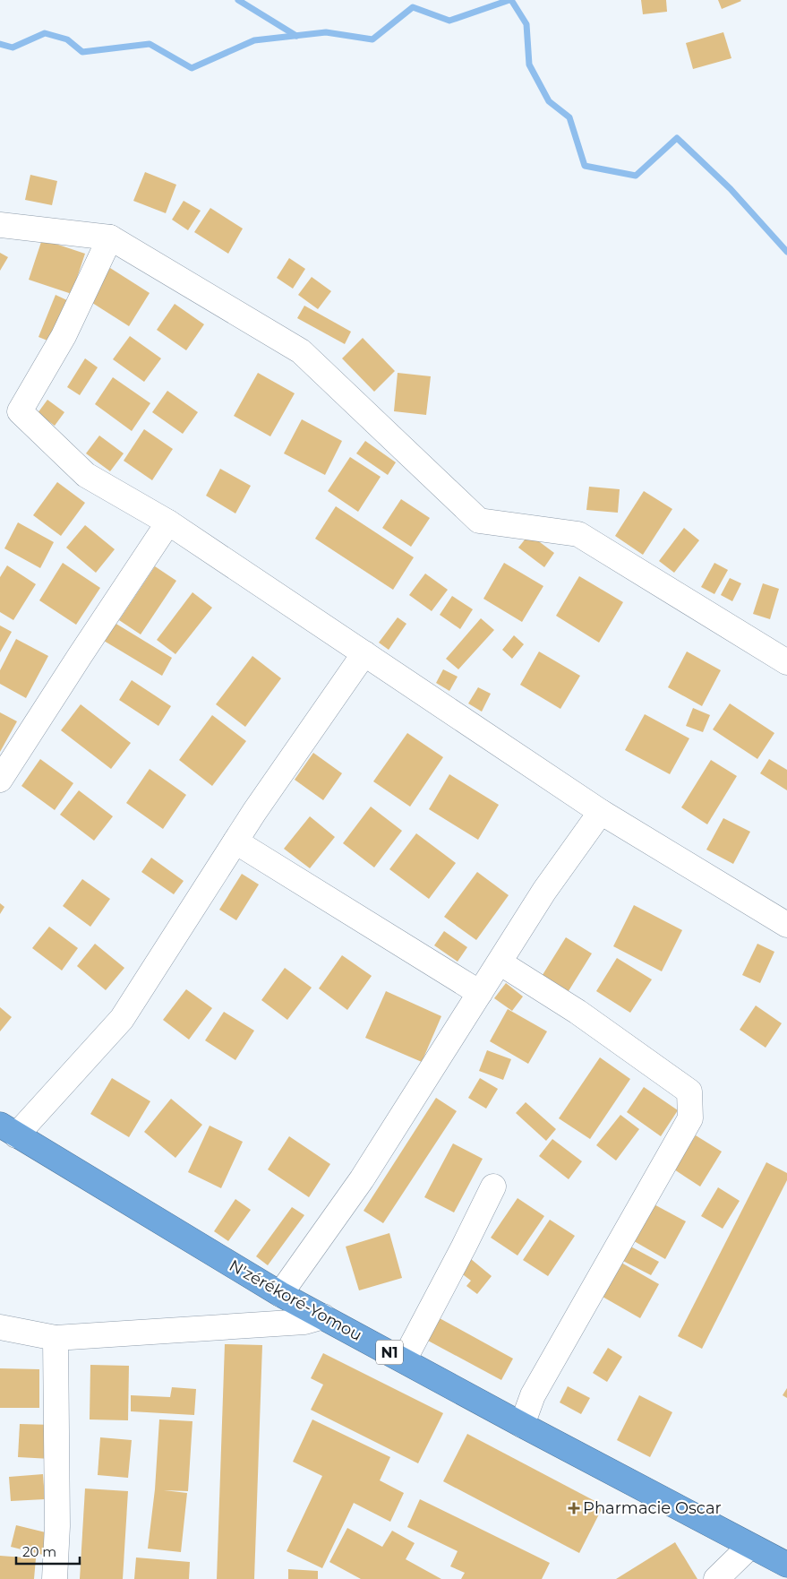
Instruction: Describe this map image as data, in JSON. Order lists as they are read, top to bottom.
{
  "streets": {
    "highway": ["N'zérékoré-Yomou", "N1"]
  },
  "places": {
    "health": ["Pharmacie Oscar"]
  },
  "scale_bar": "20 m"
}
